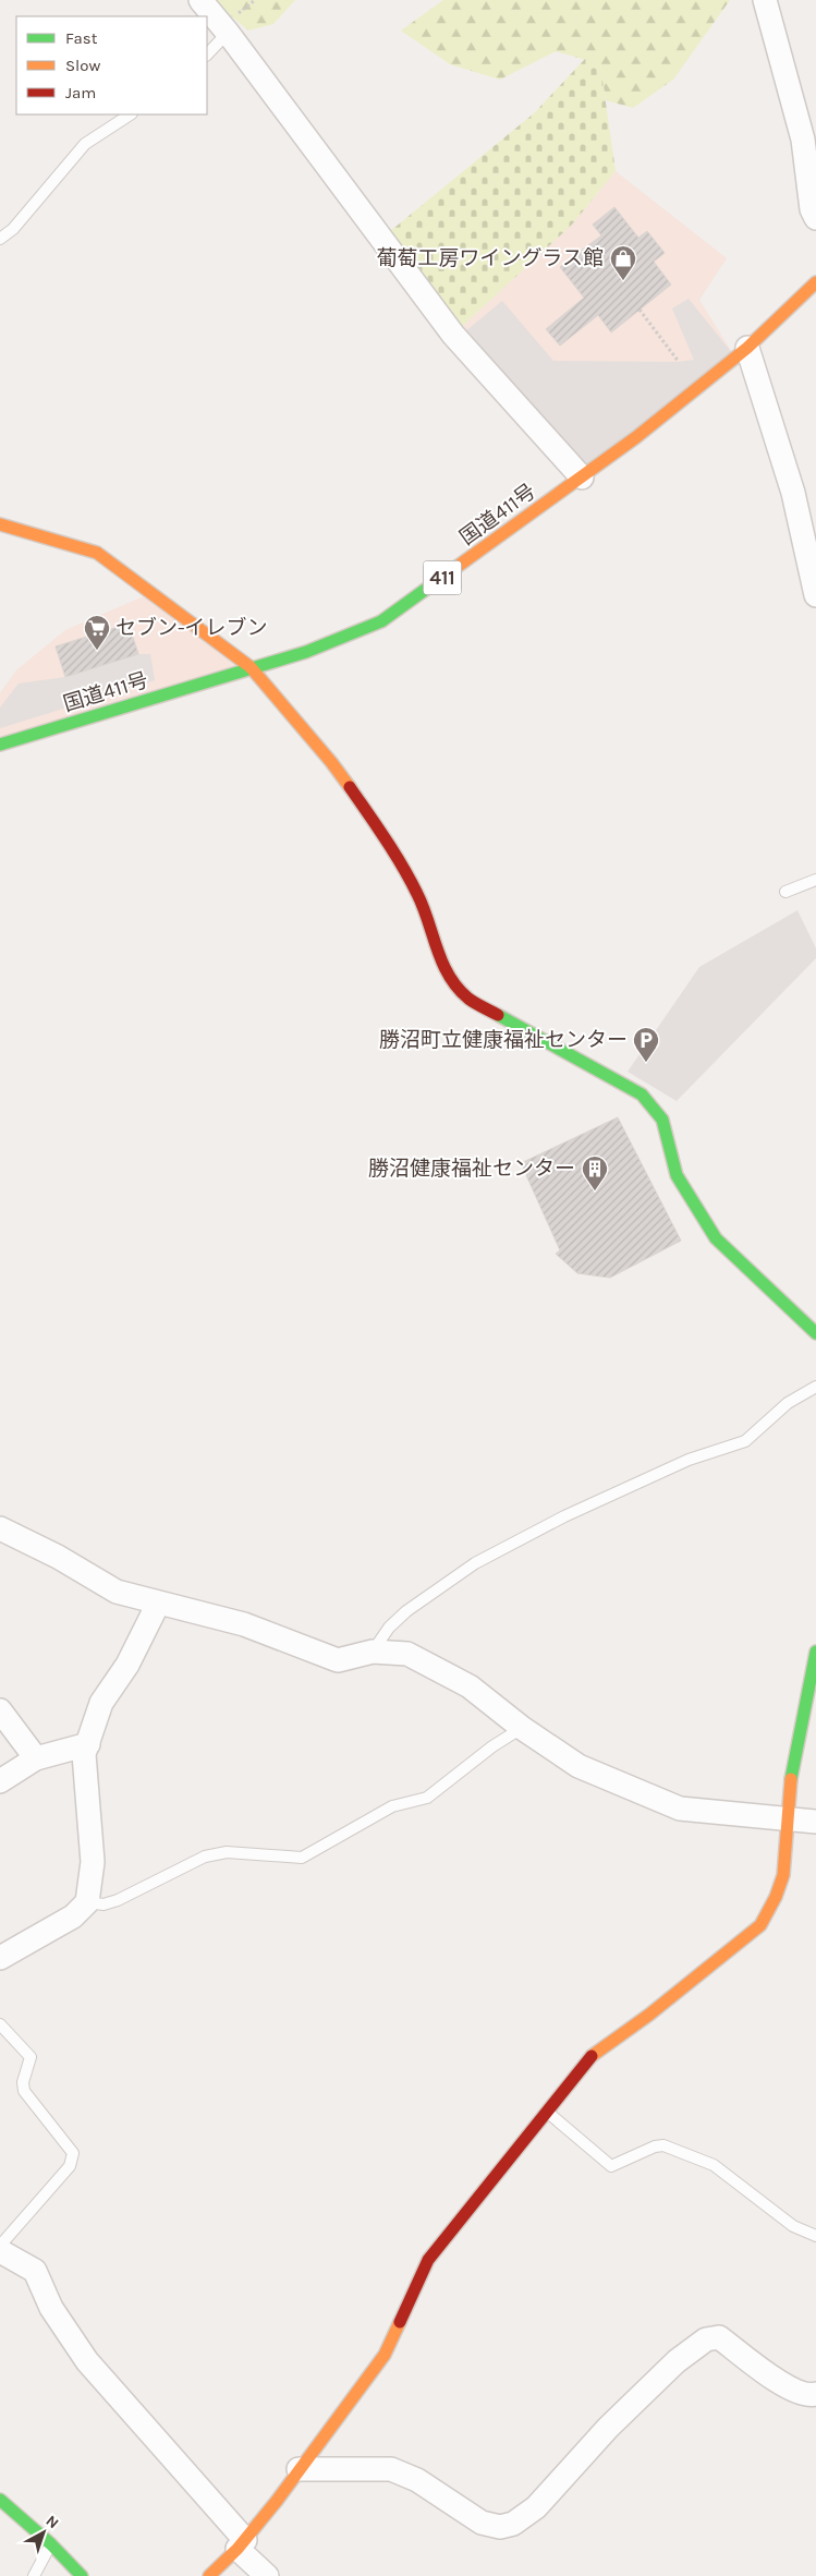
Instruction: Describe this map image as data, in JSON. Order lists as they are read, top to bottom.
{
  "streets": {
    "main road": ["国道411号", "411"]
  },
  "places": {
    "shop": ["葡萄工房ワイングラス館"],
    "supermarket": ["セブン-イレブン"],
    "parking": ["勝沼町立健康福祉センター"],
    "building": ["勝沼健康福祉センター"]
  },
  "legend": ["Fast", "Slow", "Jam"],
  "north": "top right"
}
